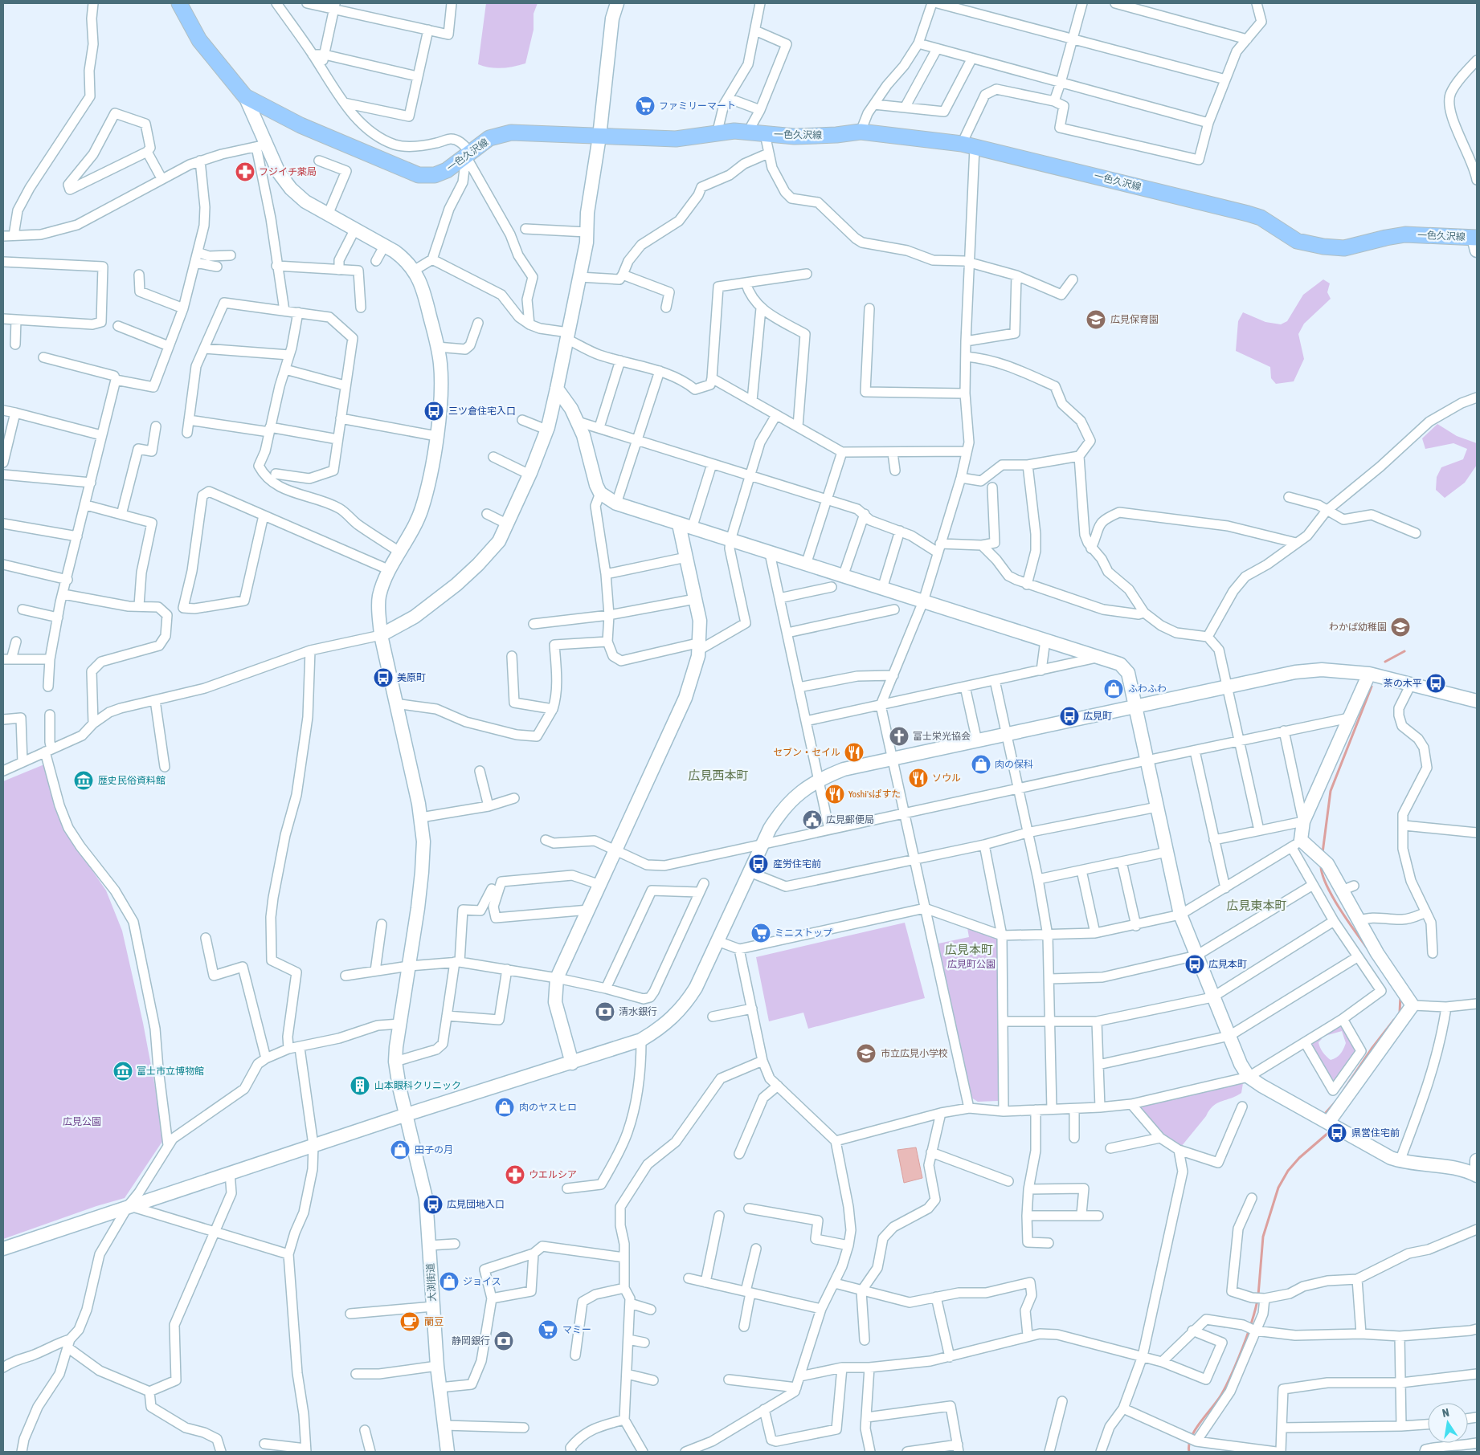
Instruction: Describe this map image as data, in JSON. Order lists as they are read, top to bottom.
{
  "streets": {
    "main road": ["一色久沢線"],
    "street": ["大渕街道"]
  },
  "crossings": [
    ["一色久沢線", "大渕街道"]
  ],
  "districts": ["広見西本町", "広見東本町", "広見本町"],
  "parks": ["広見町公園", "広見公園"],
  "places": {
    "supermarket": ["ファミリーマート", "ミニストップ", "マミー"],
    "pharmacy": ["フジイチ薬局", "ウエルシア"],
    "school or university": ["広見保育園", "わかば幼稚園", "市立広見小学校"],
    "bus stop": [
      "三ツ倉住宅入口",
      "美原町",
      "茶の木平",
      "広見町",
      "産労住宅前",
      "広見本町",
      "県営住宅前",
      "広見団地入口"
    ],
    "shop": [
      "ふわふわ",
      "肉の保科",
      "肉のヤスヒロ",
      "田子の月",
      "ジョイス"
    ],
    "church": ["富士栄光協会"],
    "restaurant": ["セブン・セイル", "ソウル", "Yoshi'sぱすた"],
    "museum": ["歴史民俗資料館", "富士市立博物館"],
    "public building": ["広見郵便局"],
    "bank": ["清水銀行", "静岡銀行"],
    "building": ["山本眼科クリニック"],
    "cafe": ["蘭豆"]
  },
  "north": "top"
}
